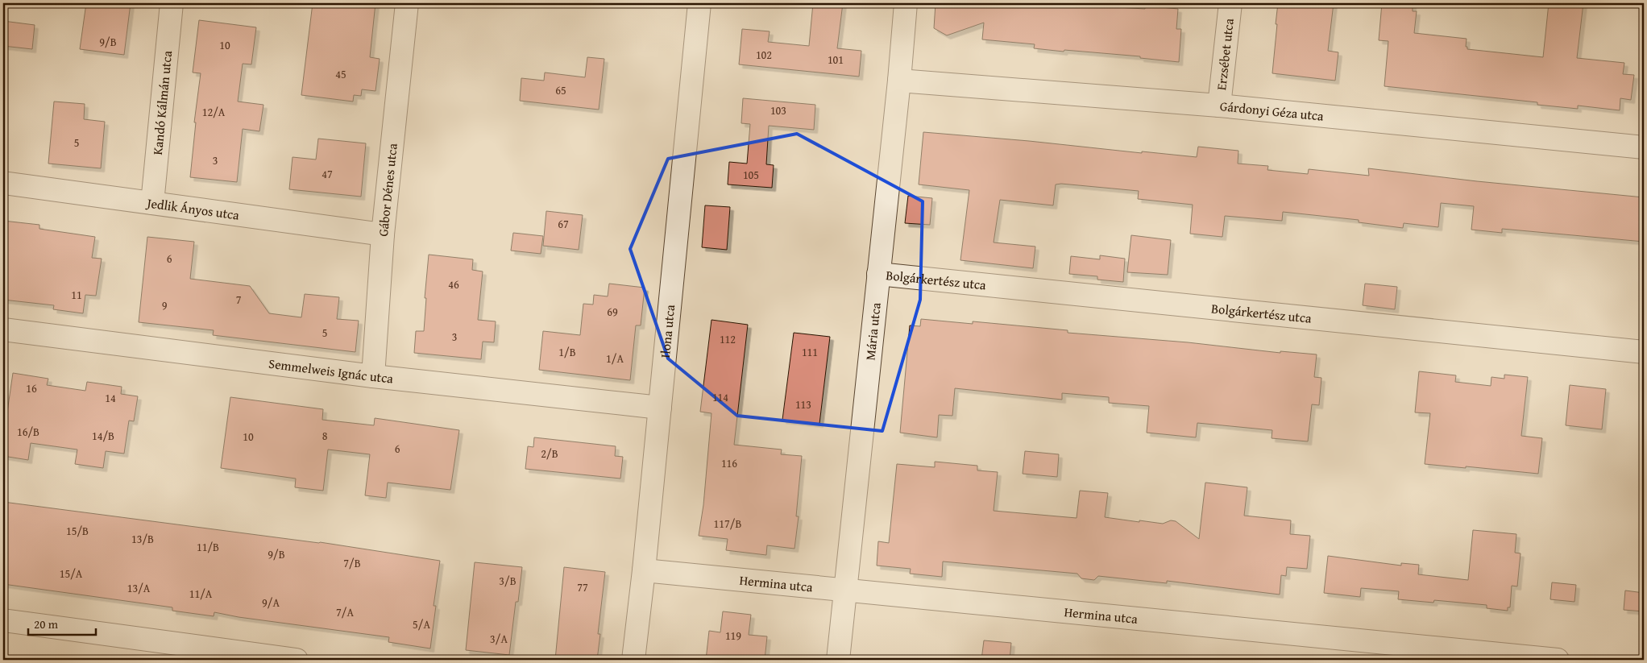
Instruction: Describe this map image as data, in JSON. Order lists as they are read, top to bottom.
{
  "streets": {
    "street": [
      "Erzsébet utca",
      "Kandó Kálmán utca",
      "Gárdonyi Géza utca",
      "Gábor Dénes utca",
      "Jedlik Ányos utca",
      "Bolgárkertész utca",
      "Mária utca",
      "Ilona utca",
      "Semmelweis Ignác utca",
      "Hermina utca"
    ]
  },
  "crossings": [
    ["Erzsébet utca", "Gárdonyi Géza utca"],
    ["Kandó Kálmán utca", "Jedlik Ányos utca"],
    ["Gárdonyi Géza utca", "Mária utca"],
    ["Gábor Dénes utca", "Jedlik Ányos utca"],
    ["Gábor Dénes utca", "Semmelweis Ignác utca"],
    ["Bolgárkertész utca", "Mária utca"],
    ["Mária utca", "Hermina utca"],
    ["Ilona utca", "Semmelweis Ignác utca"],
    ["Ilona utca", "Hermina utca"]
  ],
  "house_numbers": [
    "9/B",
    "10",
    "102",
    "101",
    "45",
    "65",
    "103",
    "12/A",
    "5",
    "3",
    "47",
    "105",
    "67",
    "6",
    "46",
    "11",
    "7",
    "9",
    "69",
    "5",
    "3",
    "112",
    "1/B",
    "111",
    "1/A",
    "16",
    "114",
    "14",
    "113",
    "16/B",
    "14/B",
    "8",
    "10",
    "6",
    "2/B",
    "116",
    "117/B",
    "15/B",
    "13/B",
    "11/B",
    "9/B",
    "7/B",
    "15/A",
    "3/B",
    "77",
    "13/A",
    "11/A",
    "9/A",
    "7/A",
    "5/A",
    "119",
    "3/A"
  ],
  "scale_bar": "20 m"
}
